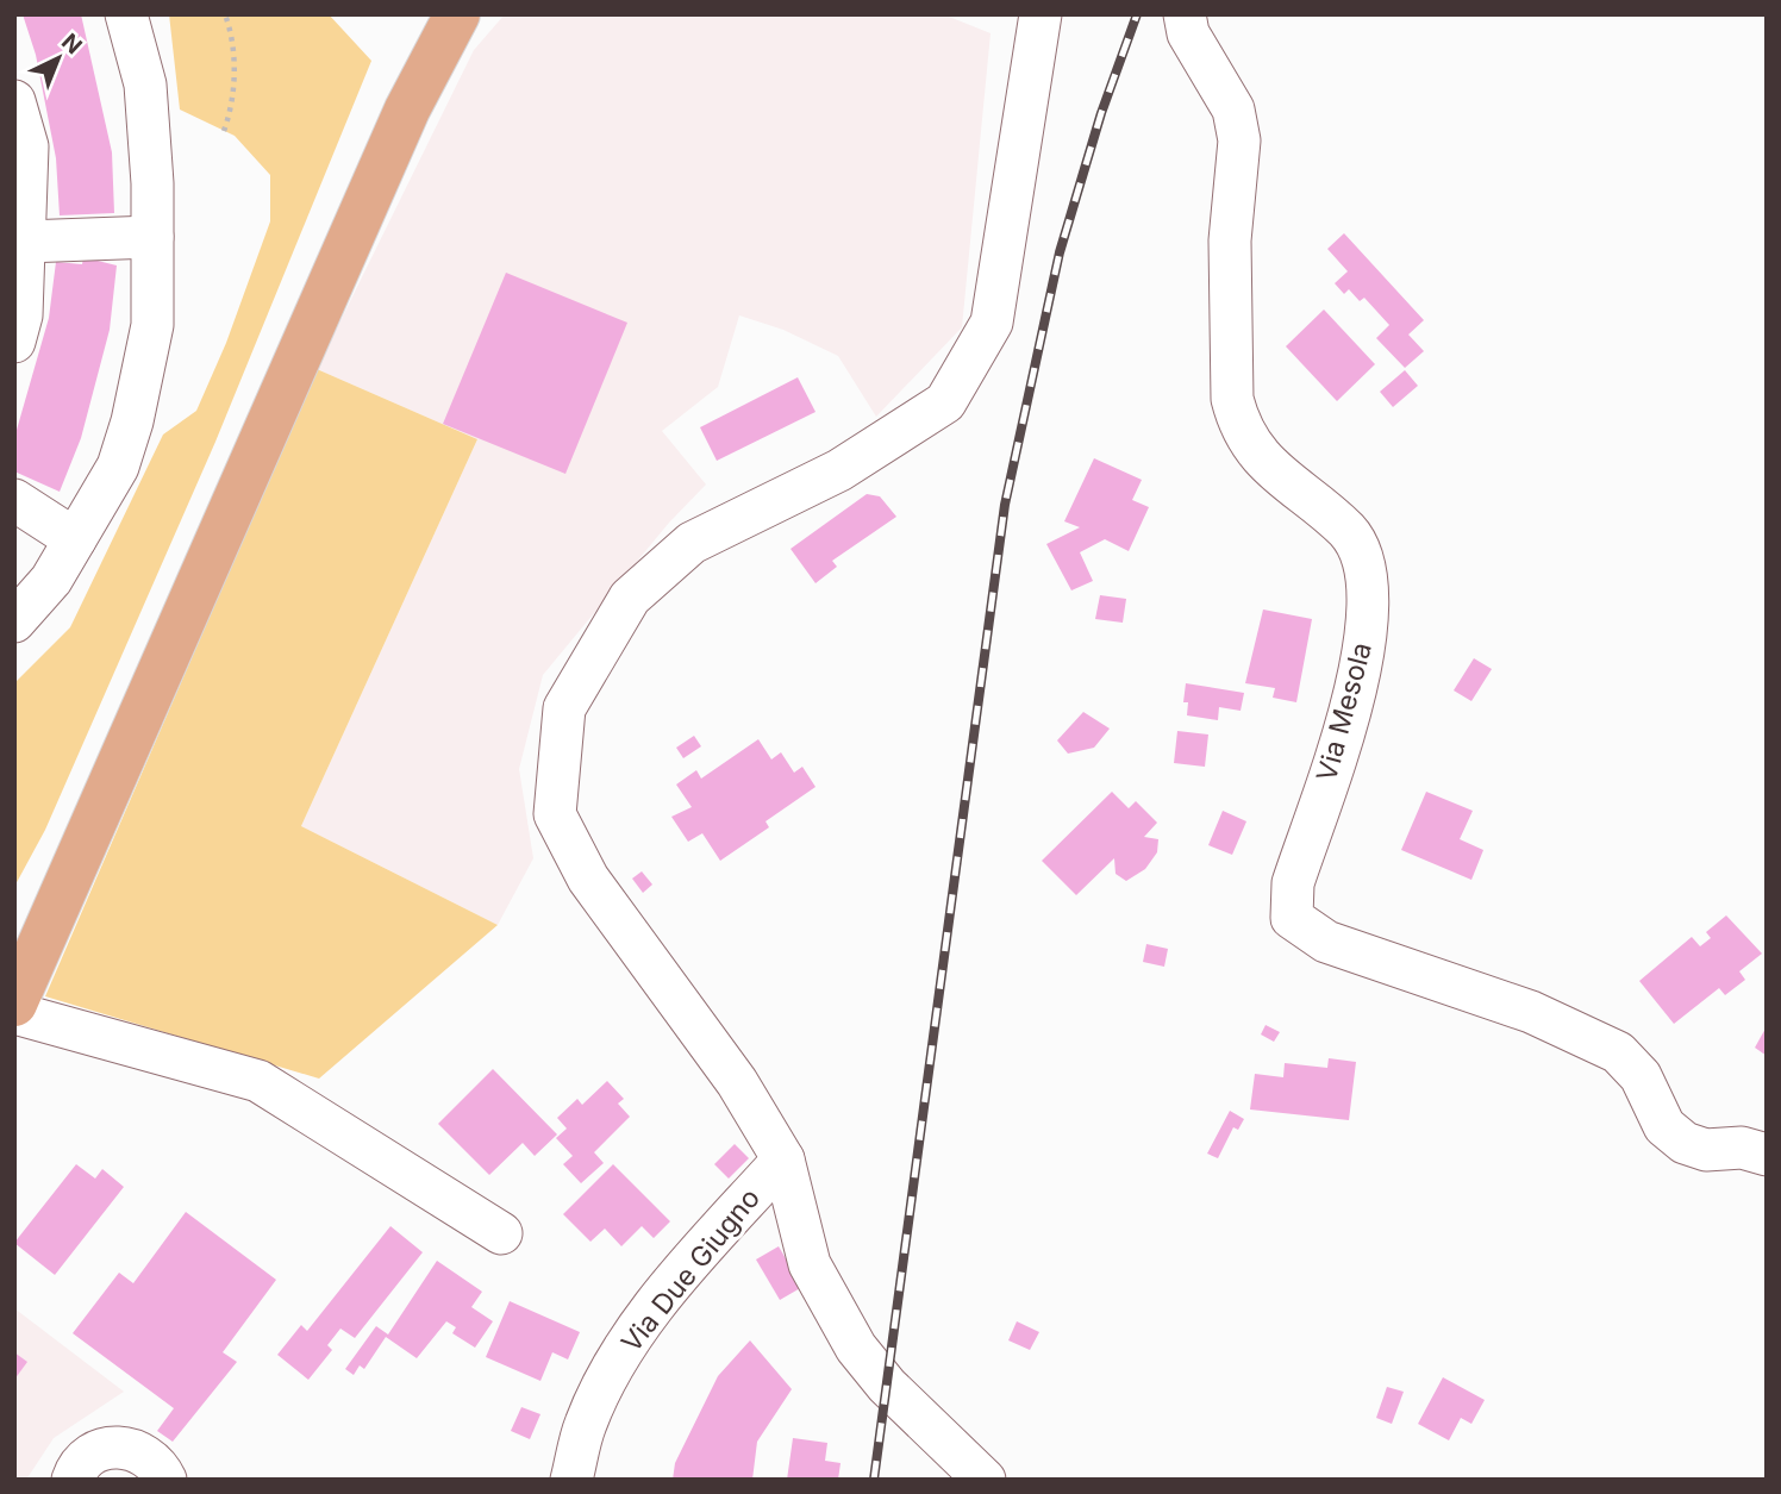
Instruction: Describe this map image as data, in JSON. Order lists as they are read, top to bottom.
{
  "streets": {
    "street": ["Via Mesola", "Via Due Giugno"]
  },
  "north": "top right"
}
